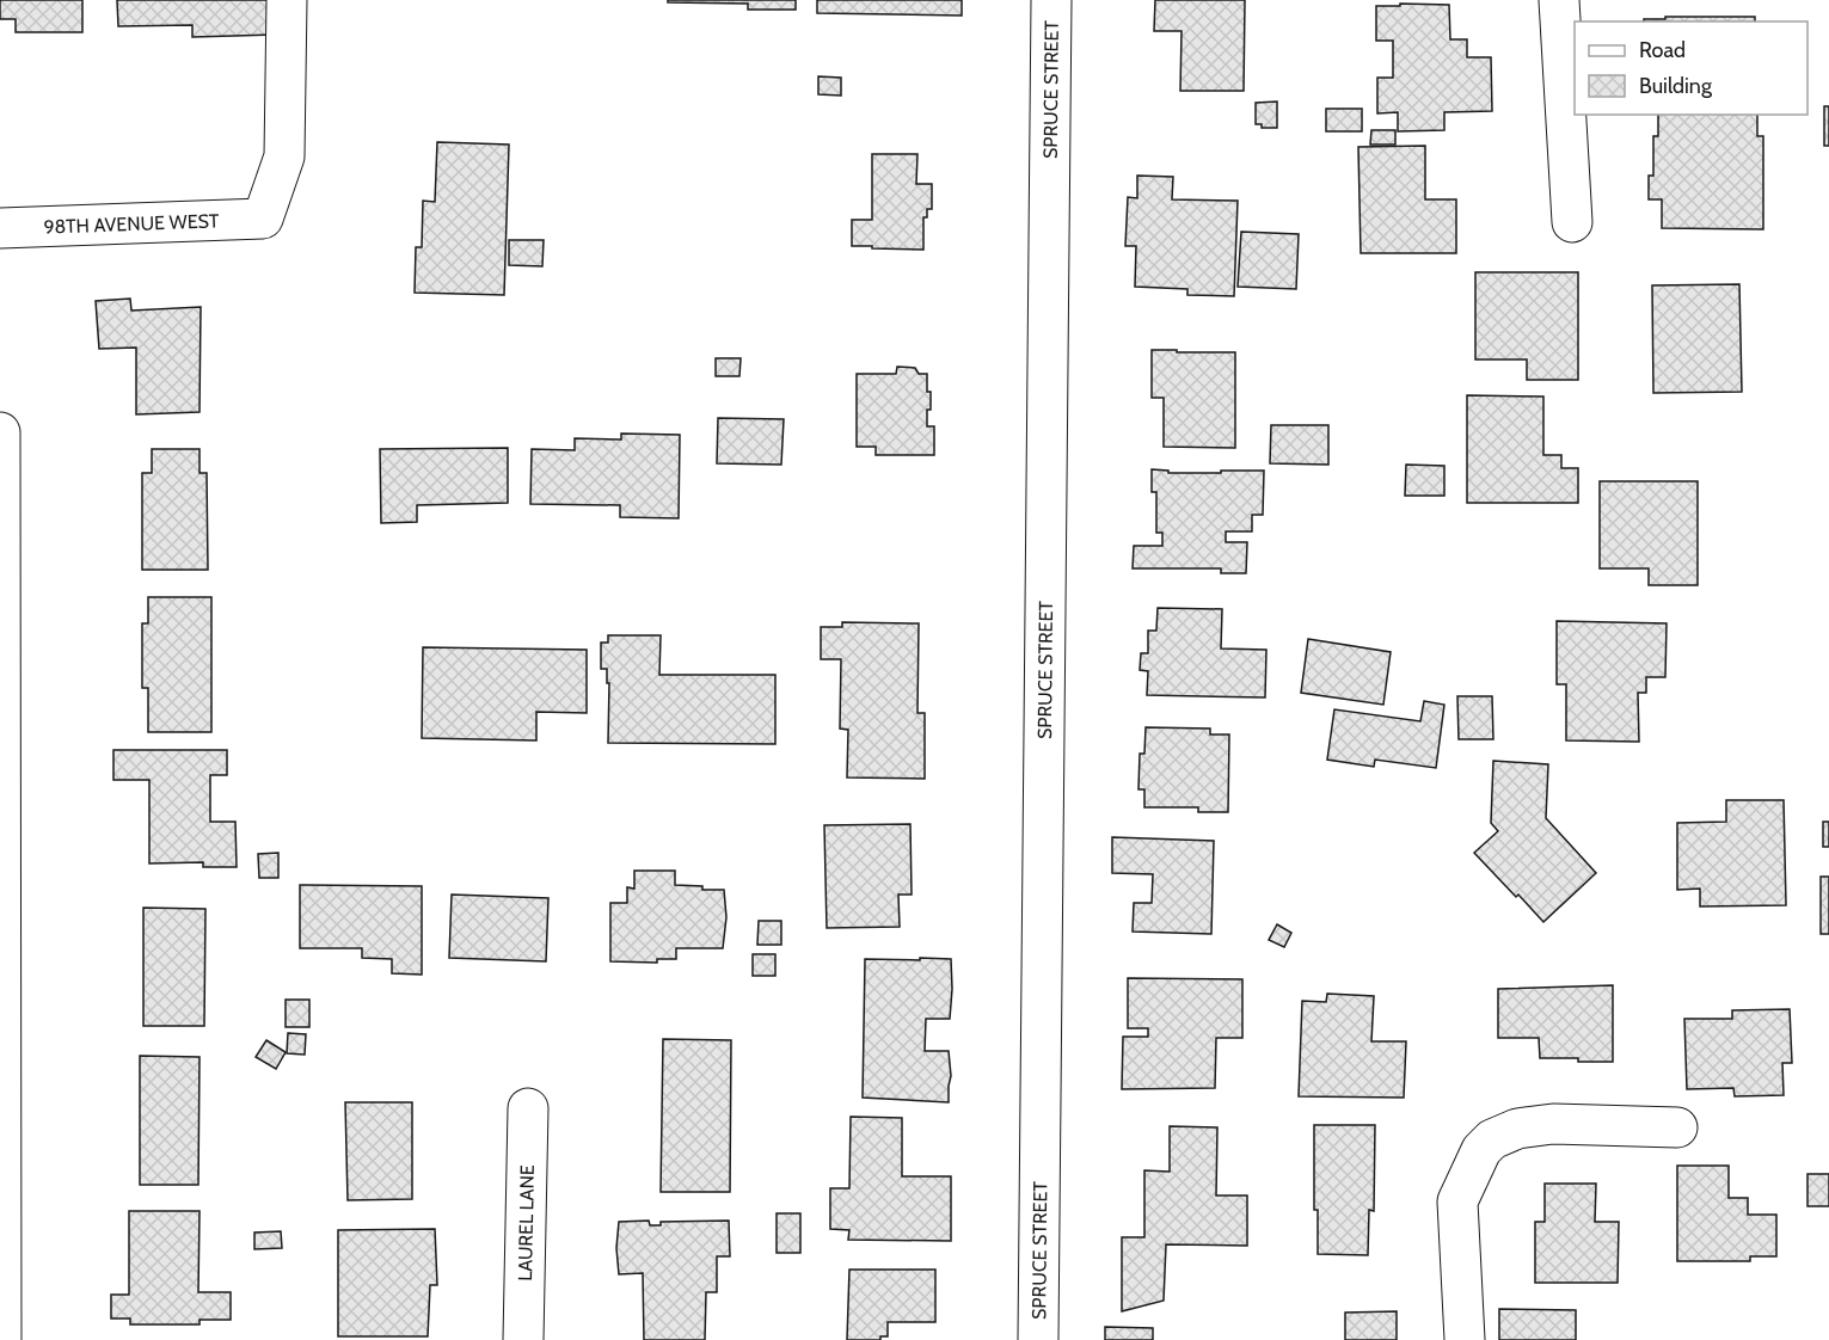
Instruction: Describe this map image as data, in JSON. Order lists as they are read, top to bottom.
{
  "streets": {
    "street": ["SPRUCE STREET", "98TH AVENUE WEST", "LAUREL LANE"]
  },
  "legend": ["Road", "Building"]
}
